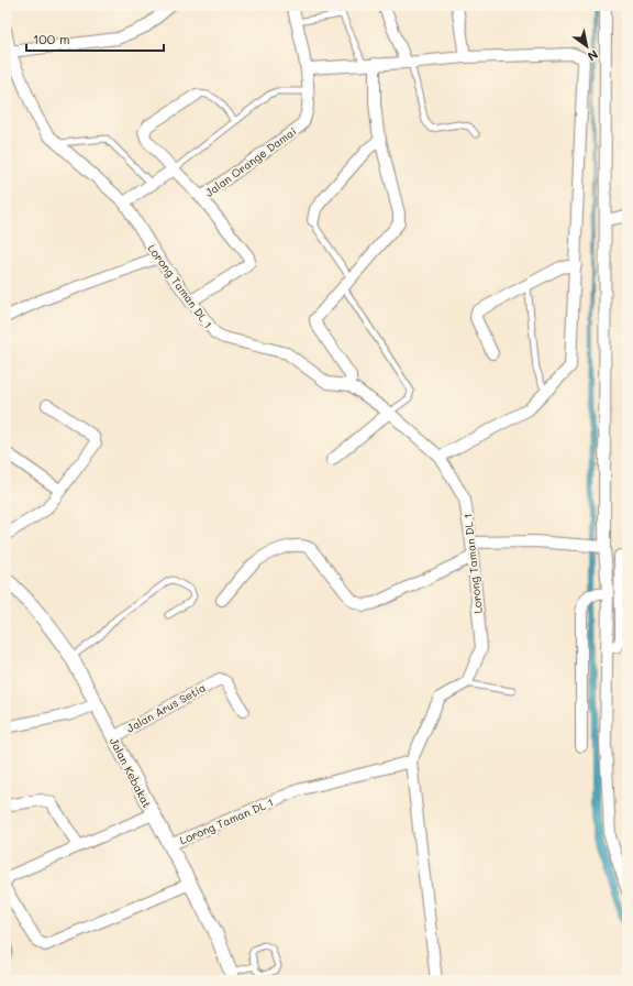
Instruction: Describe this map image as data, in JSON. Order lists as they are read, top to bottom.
{
  "streets": {
    "street": [
      "Jalan Orange Damai",
      "Lorong Taman DL 1",
      "Jalan Arus Setia",
      "Jalan Kebakat"
    ]
  },
  "crossings": [
    ["Lorong Taman DL 1", "Jalan Kebakat"],
    ["Jalan Arus Setia", "Jalan Kebakat"]
  ],
  "scale_bar": "100 m",
  "north": "bottom right"
}
